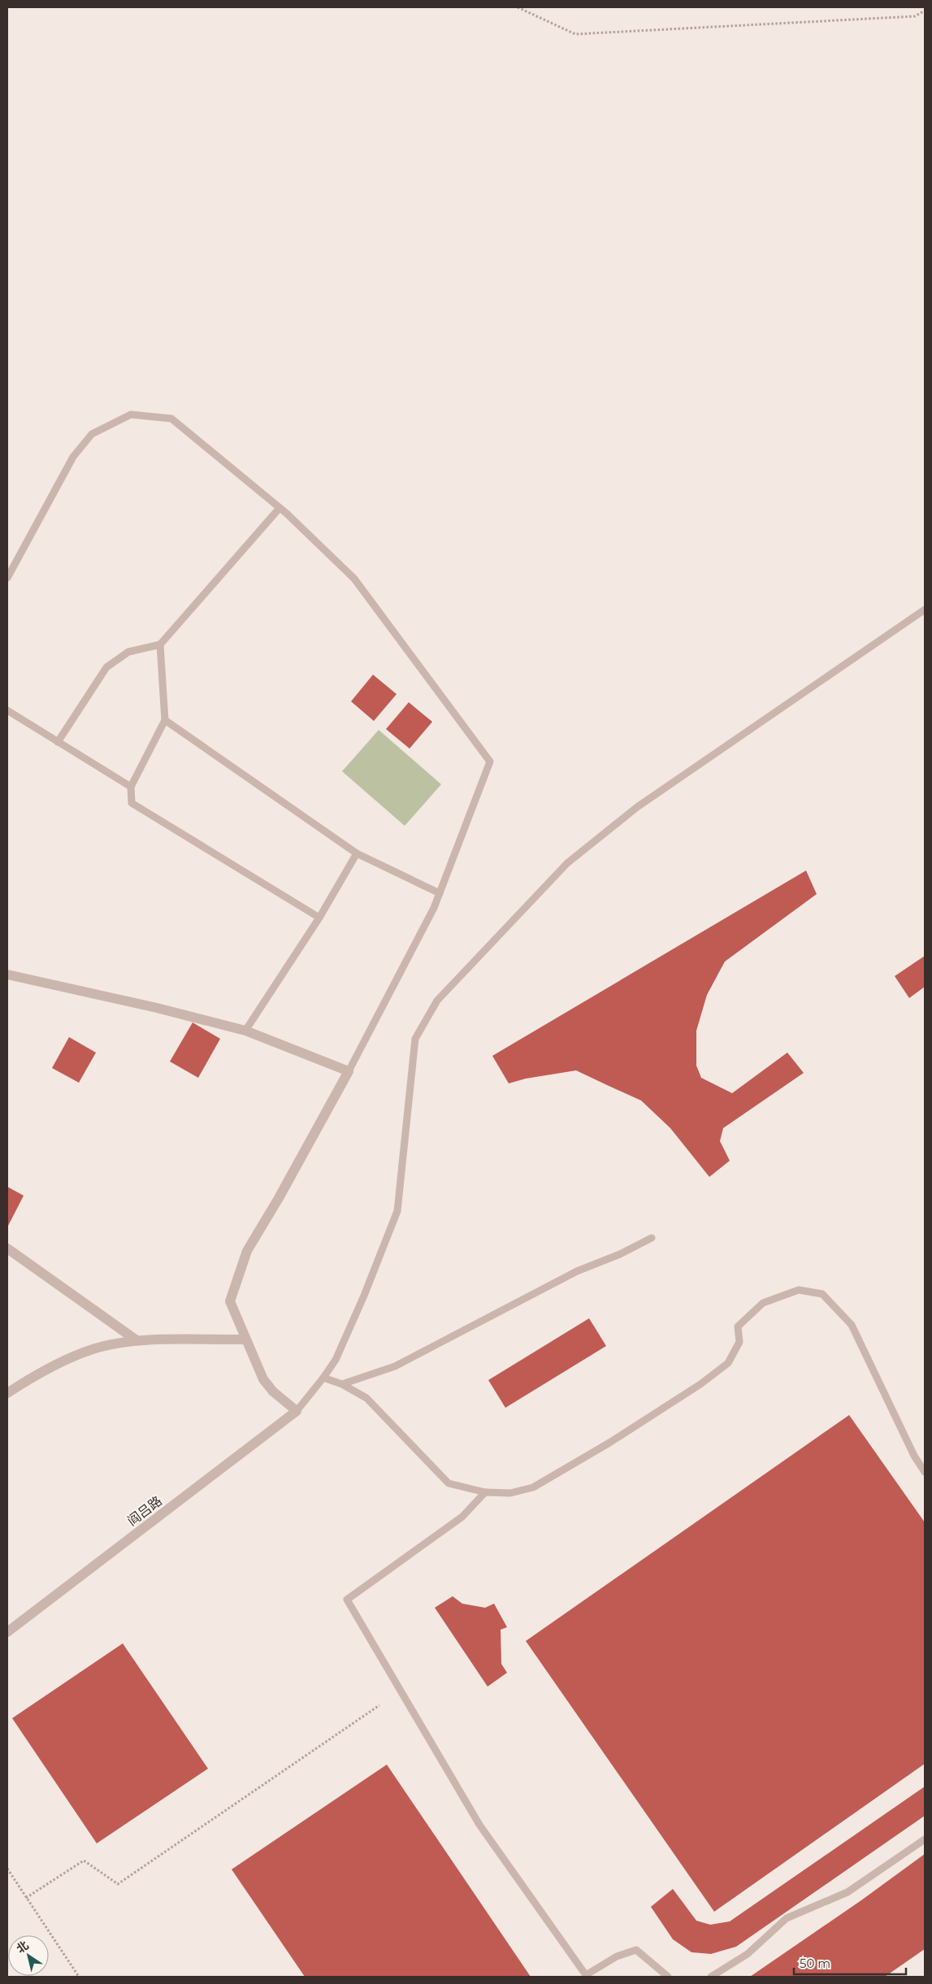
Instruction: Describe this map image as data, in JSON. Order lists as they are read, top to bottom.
{
  "streets": {
    "street": ["阎吕路"]
  },
  "scale_bar": "50 m",
  "north": "top left"
}
